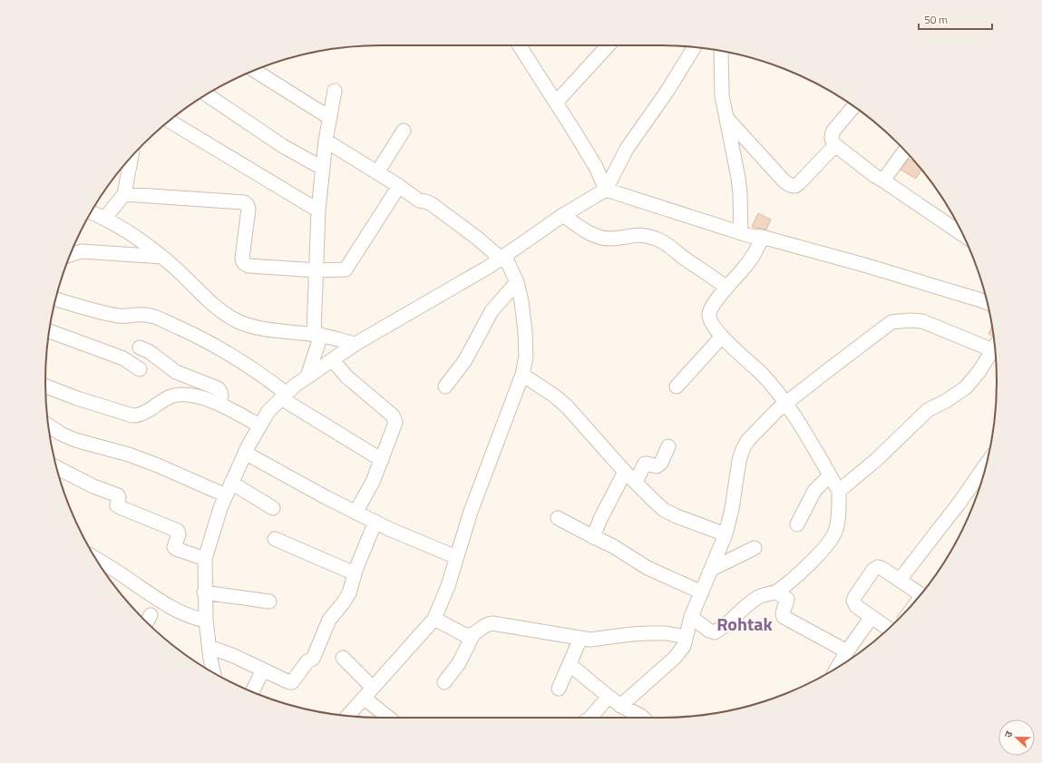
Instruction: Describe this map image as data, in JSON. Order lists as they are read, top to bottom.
{
  "districts": ["Rohtak"],
  "scale_bar": "50 m",
  "north": "left"
}
